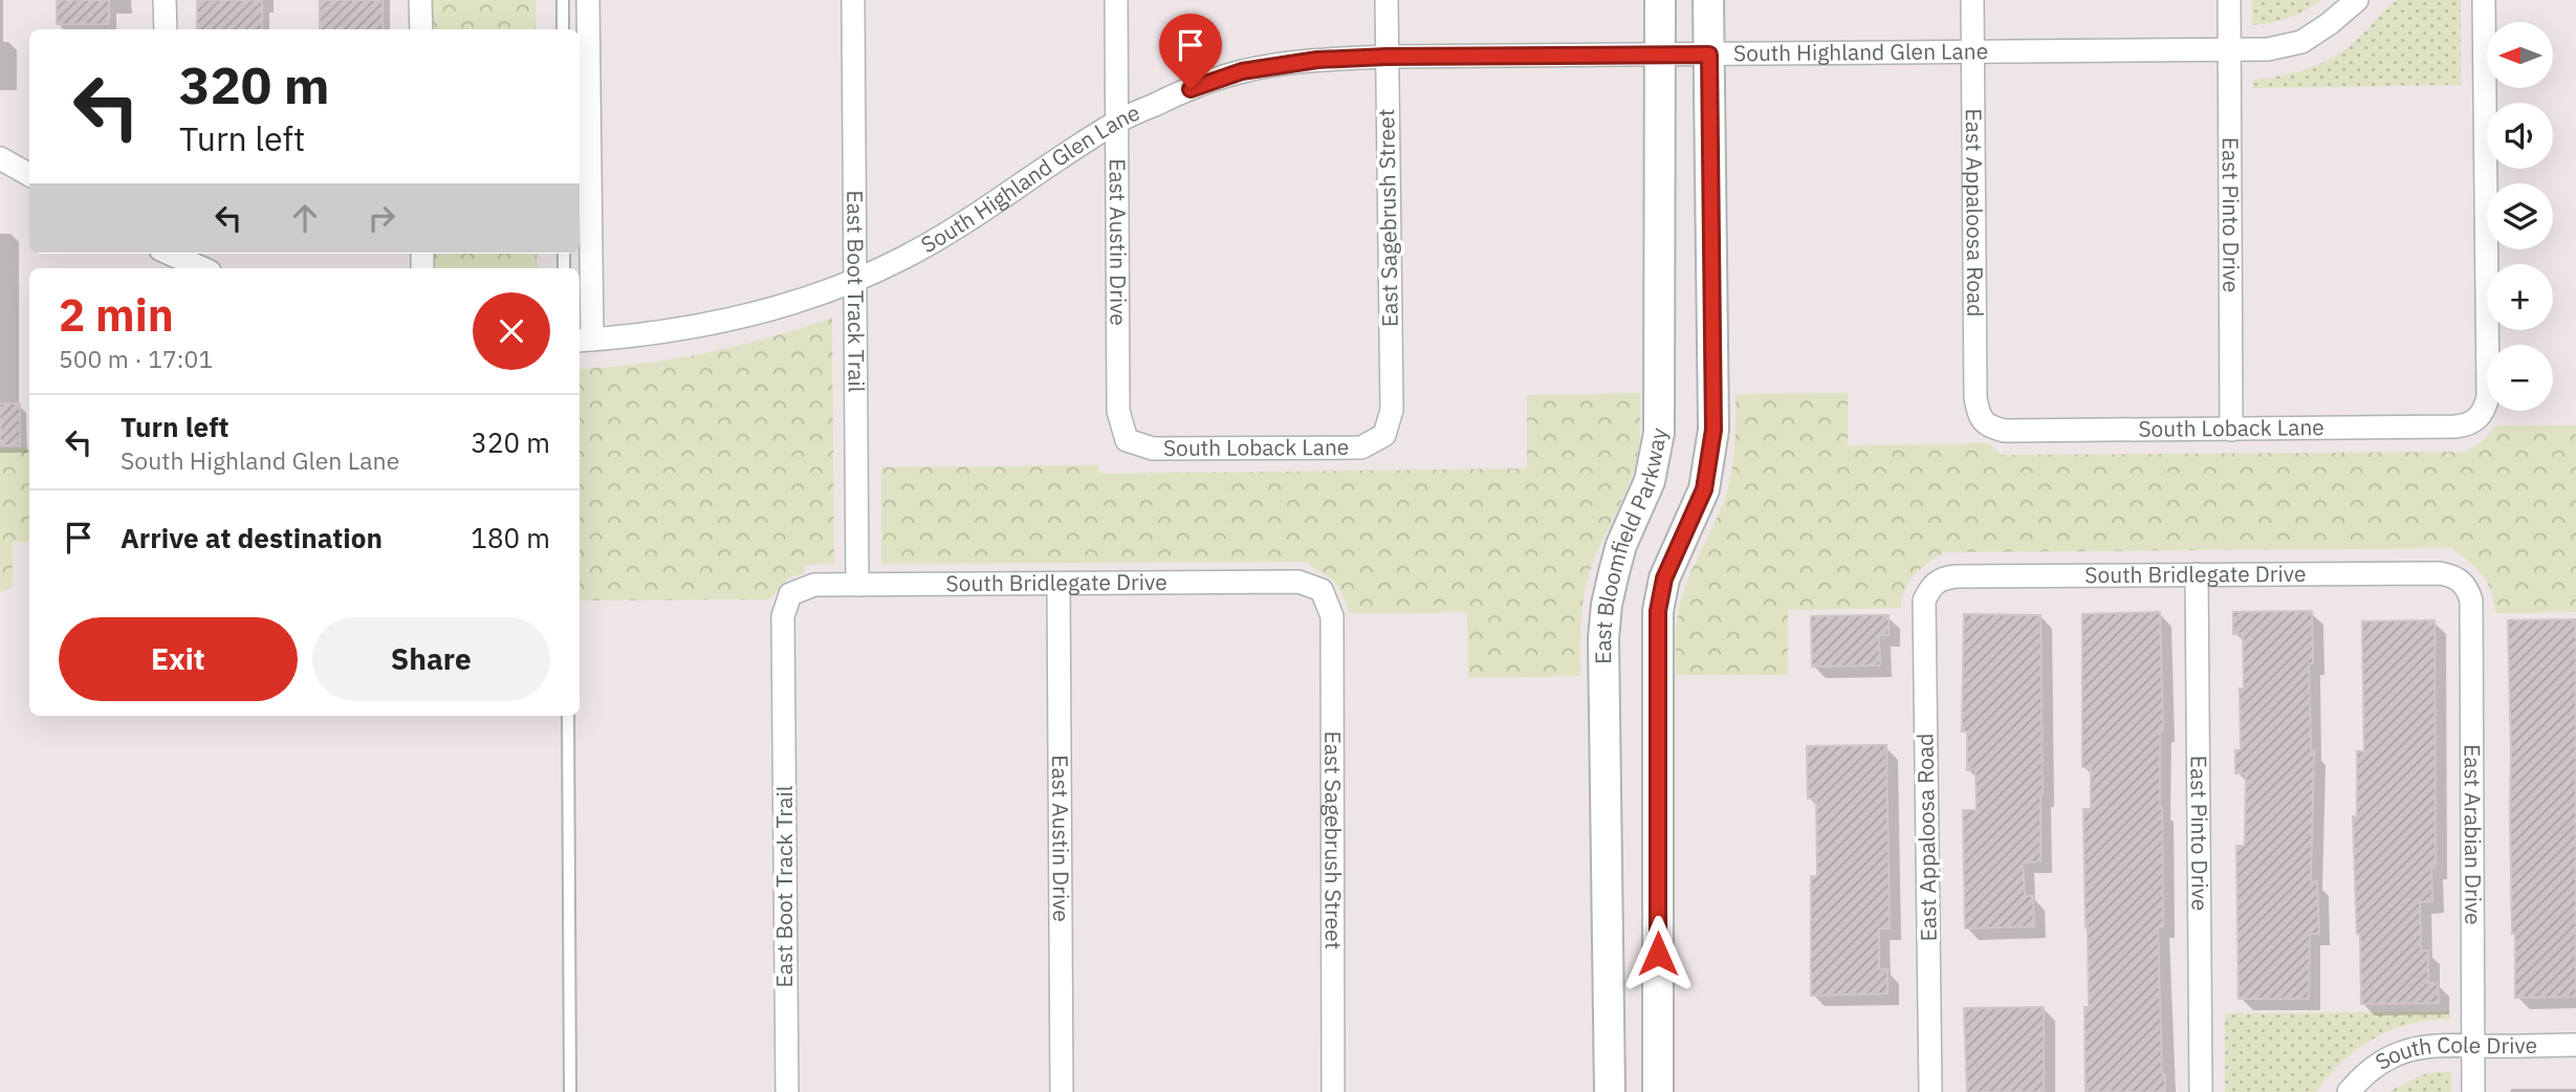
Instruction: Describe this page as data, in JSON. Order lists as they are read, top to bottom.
{
  "streets": {
    "street": [
      "South Highland Glen Lane",
      "East Appaloosa Road",
      "East Pinto Drive",
      "East Sagebrush Street",
      "East Austin Drive",
      "East Boot Track Trail",
      "South Loback Lane",
      "East Bloomfield Parkway",
      "South Bridlegate Drive",
      "East Arabian Drive",
      "South Cole Drive"
    ]
  },
  "crossings": [
    ["South Highland Glen Lane", "East Appaloosa Road"],
    ["South Highland Glen Lane", "East Pinto Drive"],
    ["South Highland Glen Lane", "East Sagebrush Street"],
    ["South Highland Glen Lane", "East Austin Drive"],
    ["South Highland Glen Lane", "East Boot Track Trail"],
    ["South Highland Glen Lane", "East Bloomfield Parkway"],
    ["East Appaloosa Road", "South Loback Lane"],
    ["East Appaloosa Road", "South Bridlegate Drive"],
    ["East Pinto Drive", "South Loback Lane"],
    ["East Pinto Drive", "South Bridlegate Drive"],
    ["East Sagebrush Street", "South Loback Lane"],
    ["East Sagebrush Street", "South Bridlegate Drive"],
    ["East Austin Drive", "South Loback Lane"],
    ["East Austin Drive", "South Bridlegate Drive"],
    ["East Boot Track Trail", "South Bridlegate Drive"],
    ["South Bridlegate Drive", "East Arabian Drive"],
    ["East Arabian Drive", "South Cole Drive"]
  ],
  "north": "left",
  "page": {
    "map_buttons": ["+", "−"],
    "turn": ["320 m", "Turn left"],
    "heading": ["2 min", "500 m · 17:01"],
    "list": [
      {
        "name": "Turn left",
        "note": "South Highland Glen Lane",
        "value": "320 m"
      },
      {
        "name": "Arrive at destination",
        "value": "180 m"
      }
    ],
    "buttons": ["Exit", "Share"]
  }
}
